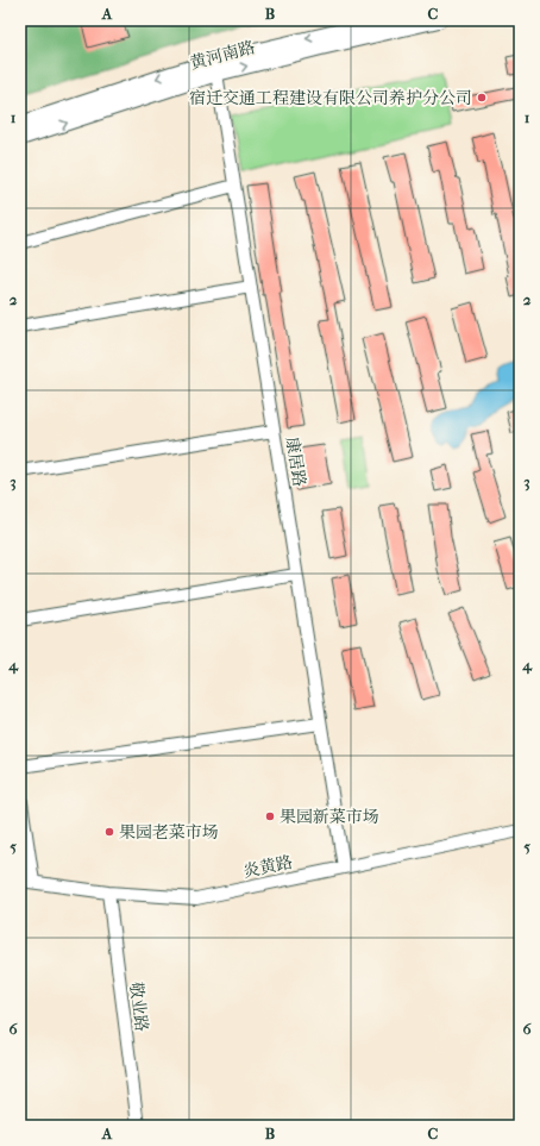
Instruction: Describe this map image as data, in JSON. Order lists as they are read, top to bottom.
{
  "streets": {
    "main road": ["黄河南路"],
    "street": ["康居路", "炎黄路", "敬业路"]
  },
  "crossings": [
    ["黄河南路", "康居路"],
    ["康居路", "炎黄路"],
    ["炎黄路", "敬业路"]
  ],
  "places": ["宿迁交通工程建设有限公司养护分公司", "果园新菜市场", "果园老菜市场"],
  "grid": {
    "columns": ["A", "B", "C"],
    "rows": [
      "1",
      "2",
      "3",
      "4",
      "5",
      "6"
    ]
  }
}
